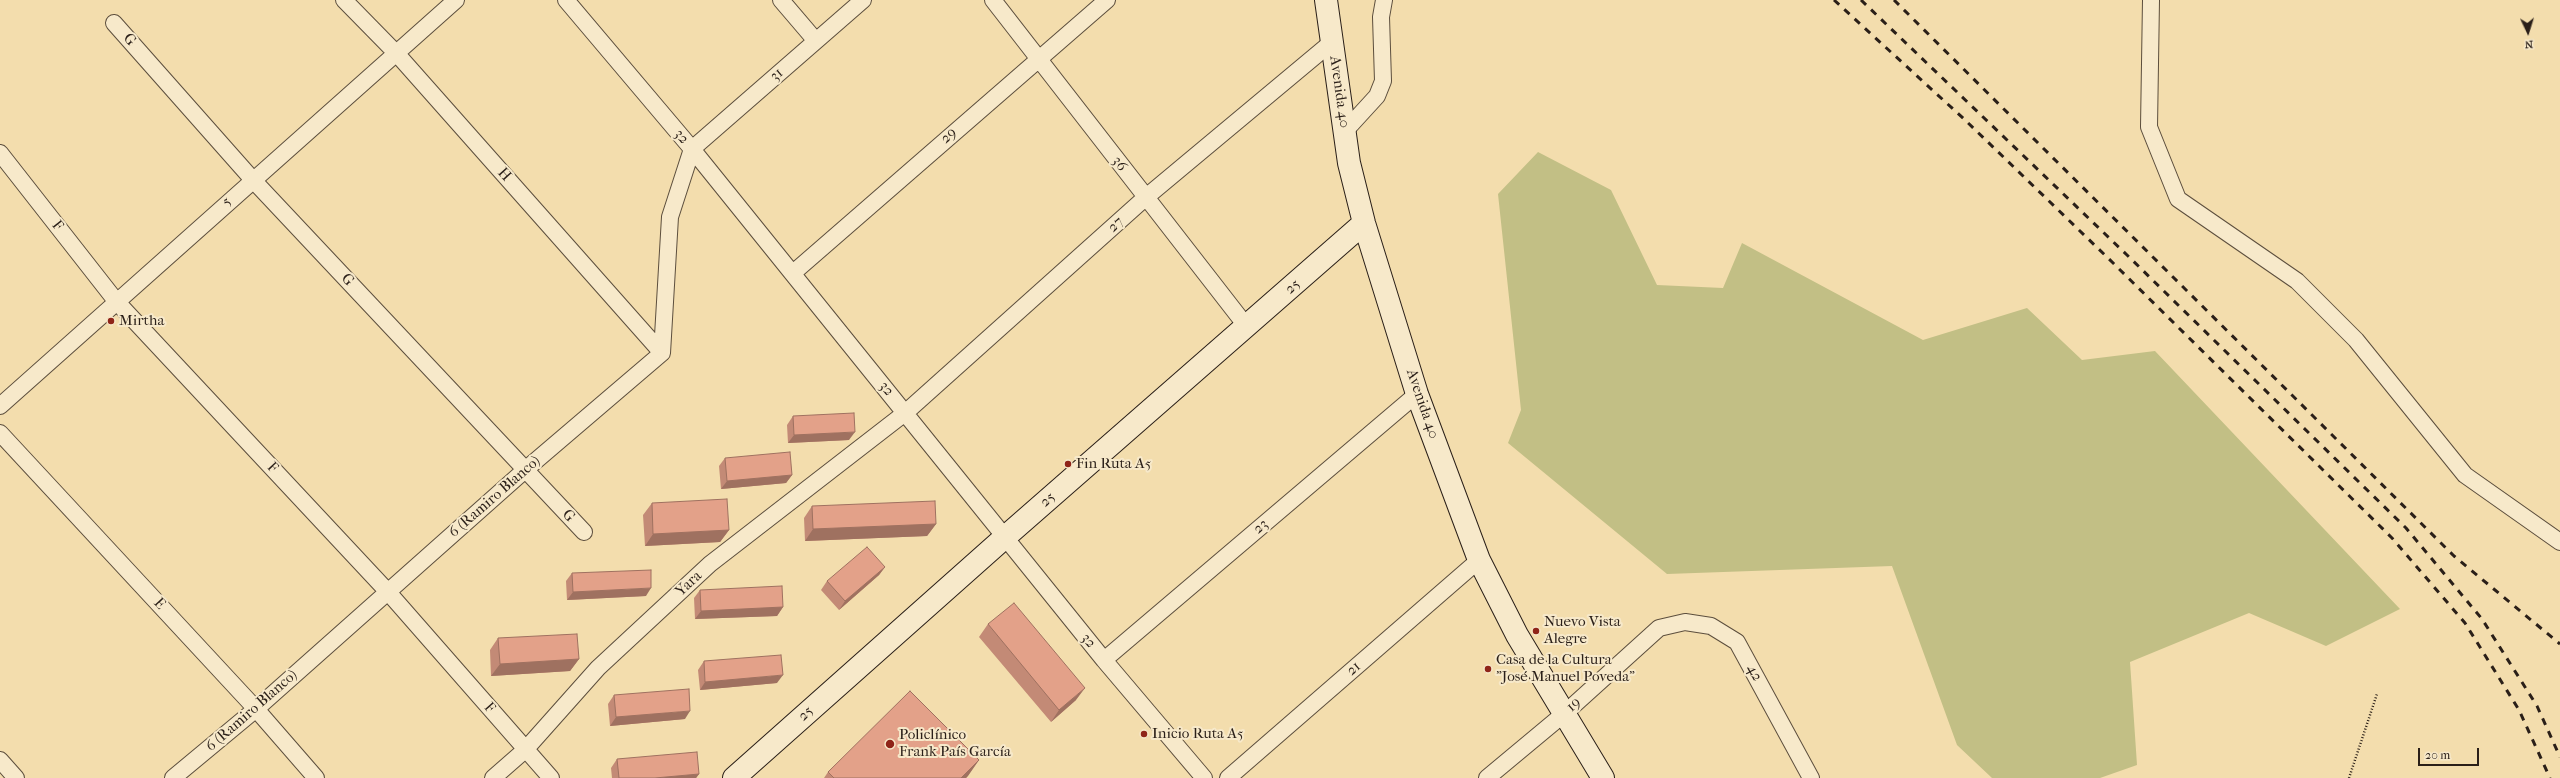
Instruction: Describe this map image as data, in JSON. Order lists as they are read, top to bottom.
{
  "streets": {
    "main road": ["Avenida 40", "25"],
    "street": [
      "G",
      "31",
      "29",
      "32",
      "36",
      "H",
      "5",
      "27",
      "F",
      "6 (Ramiro Blanco)",
      "23",
      "Yara",
      "E",
      "21",
      "42",
      "19"
    ]
  },
  "crossings": [
    ["G", "5"],
    ["G", "6 (Ramiro Blanco)"],
    ["31", "32"],
    ["Avenida 40", "27"],
    ["Avenida 40", "25"],
    ["Avenida 40", "23"],
    ["Avenida 40", "21"],
    ["Avenida 40", "19"],
    ["29", "32"],
    ["29", "36"],
    ["32", "27"],
    ["32", "25"],
    ["32", "23"],
    ["32", "Yara"],
    ["36", "27"],
    ["36", "25"],
    ["H", "5"],
    ["H", "6 (Ramiro Blanco)"],
    ["5", "F"],
    ["27", "Yara"],
    ["F", "6 (Ramiro Blanco)"],
    ["F", "Yara"],
    ["6 (Ramiro Blanco)", "E"],
    ["42", "19"]
  ],
  "places": [
    "Mirtha",
    "Fin Ruta A5",
    "Nuevo Vista Alegre",
    "Casa de la Cultura \"José Manuel Poveda\"",
    "Inicio Ruta A5",
    "Policlínico Frank País García"
  ],
  "scale_bar": "20 m",
  "north": "bottom"
}
